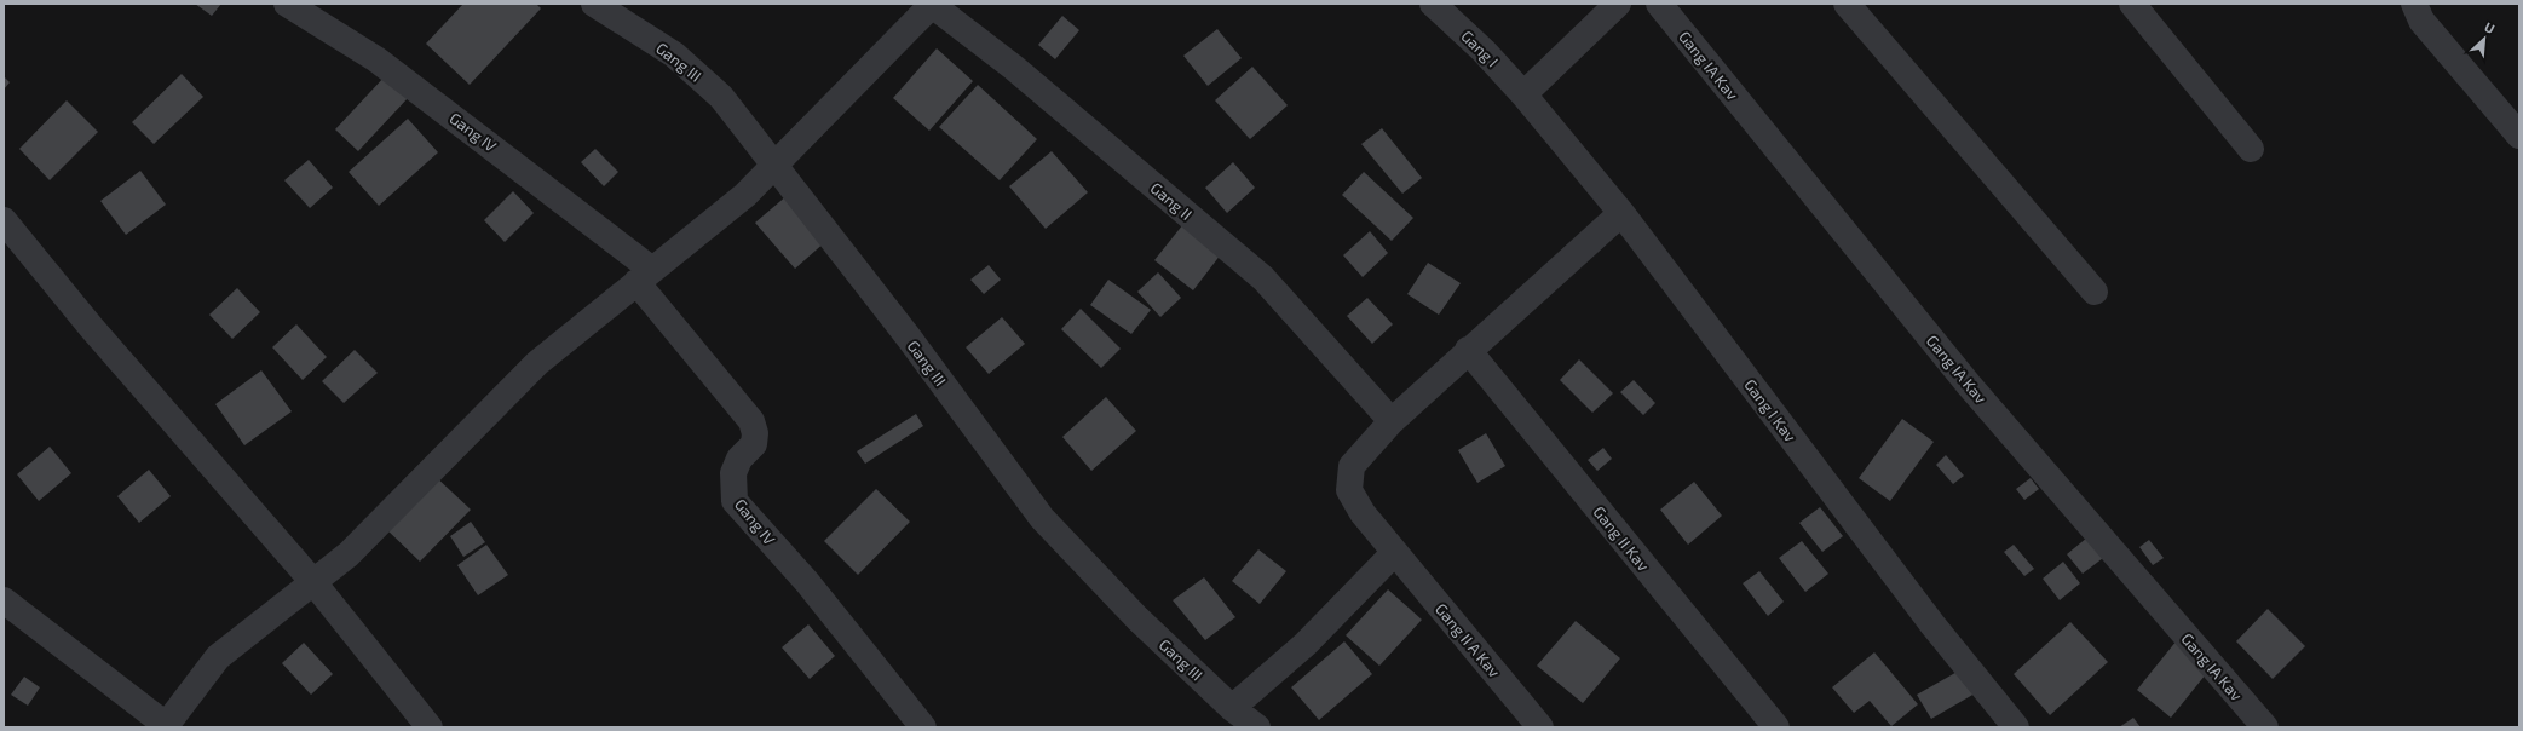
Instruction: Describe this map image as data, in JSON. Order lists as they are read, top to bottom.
{
  "streets": {
    "street": [
      "Gang I",
      "Gang III",
      "Gang IA Kav",
      "Gang IV",
      "Gang II",
      "Gang I Kav",
      "Gang II Kav",
      "Gang II A Kav"
    ]
  },
  "crossings": [
    ["Gang I", "Gang I Kav"],
    ["Gang II", "Gang II A Kav"],
    ["Gang I Kav", "Gang II A Kav"],
    ["Gang II Kav", "Gang II A Kav"]
  ],
  "north": "top right"
}
